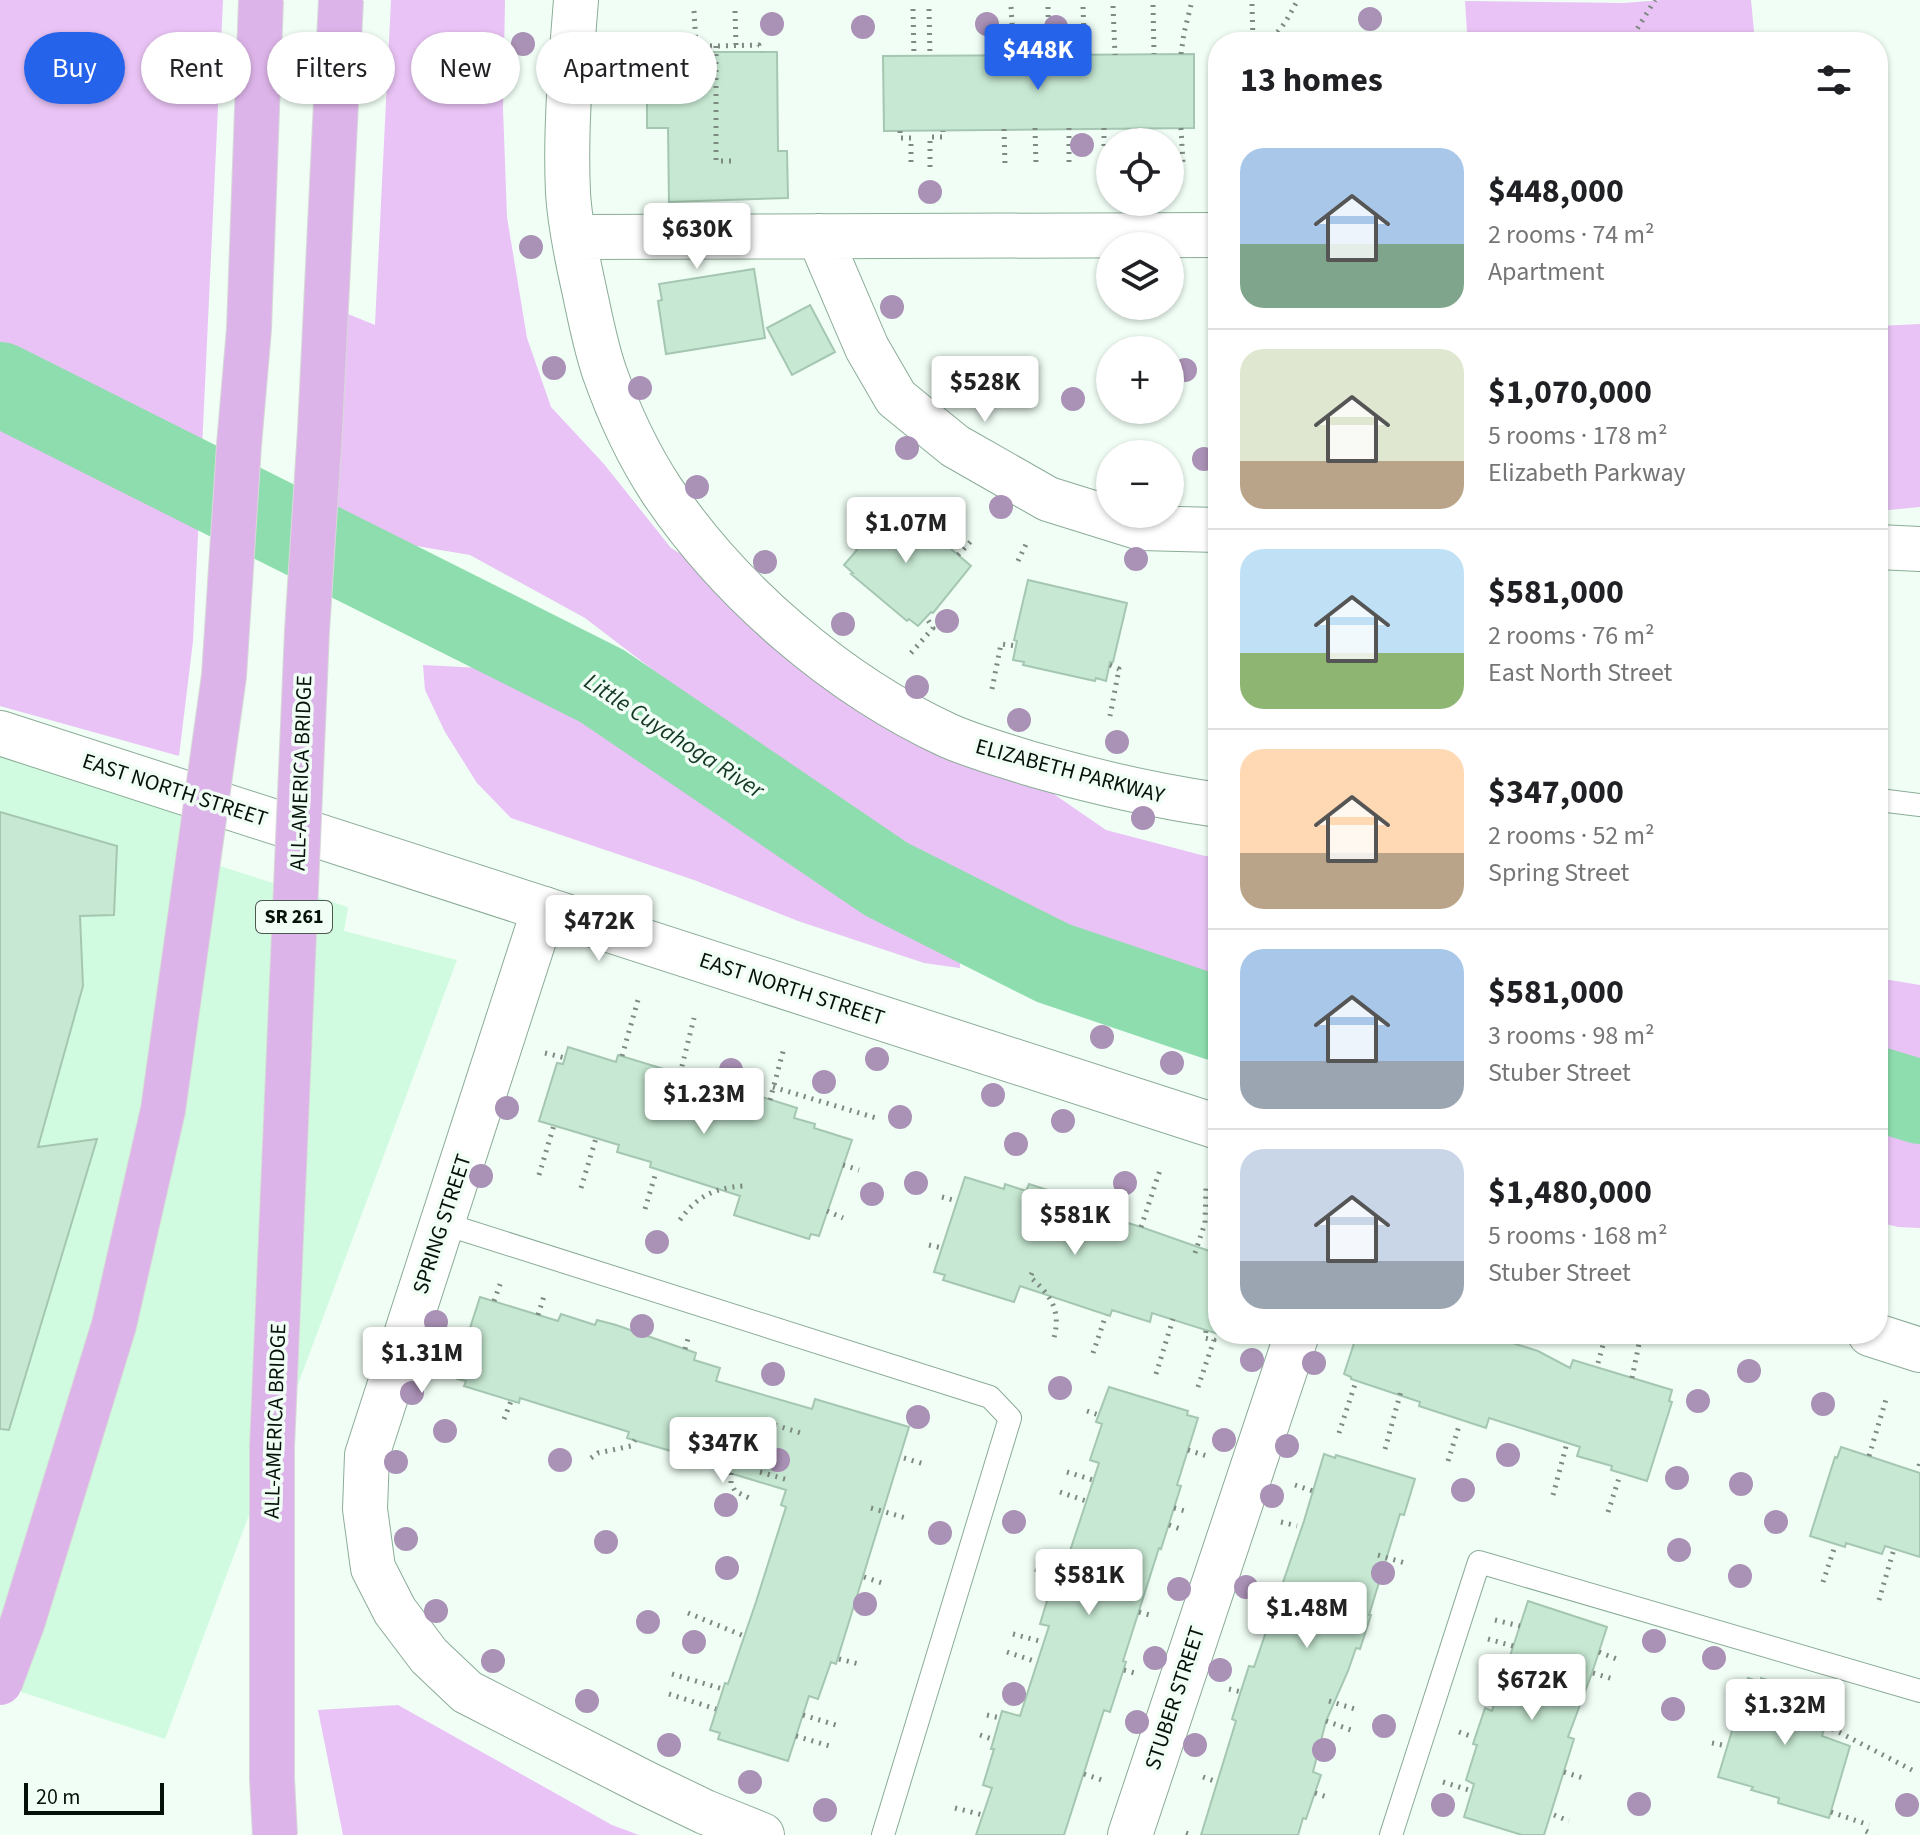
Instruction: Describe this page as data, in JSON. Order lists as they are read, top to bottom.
{
  "streets": {
    "main road": ["ALL-AMERICA BRIDGE", "SR 261"],
    "street": [
      "ELIZABETH PARKWAY",
      "EAST NORTH STREET",
      "SPRING STREET",
      "STUBER STREET"
    ]
  },
  "crossings": [
    ["EAST NORTH STREET", "SPRING STREET"]
  ],
  "water": ["Little Cuyahoga River"],
  "scale_bar": "20 m",
  "page": {
    "price": [
      "$448K",
      "$630K",
      "$528K",
      "$1.07M",
      "$472K",
      "$1.23M",
      "$581K",
      "$1.31M",
      "$347K",
      "$581K",
      "$1.48M",
      "$672K",
      "$1.32M"
    ],
    "chip": [
      "Buy",
      "Rent",
      "Filters",
      "New",
      "Apartment"
    ],
    "heading": "13 homes",
    "map_buttons": ["+", "−"],
    "list": [
      {
        "name": "$448,000",
        "note": "2 rooms · 74 m² · Apartment"
      },
      {
        "name": "$1,070,000",
        "note": "5 rooms · 178 m² · Elizabeth Parkway"
      },
      {
        "name": "$581,000",
        "note": "2 rooms · 76 m² · East North Street"
      },
      {
        "name": "$347,000",
        "note": "2 rooms · 52 m² · Spring Street"
      },
      {
        "name": "$581,000",
        "note": "3 rooms · 98 m² · Stuber Street"
      },
      {
        "name": "$1,480,000",
        "note": "5 rooms · 168 m² · Stuber Street"
      }
    ],
    "scale": "20 m"
  }
}
